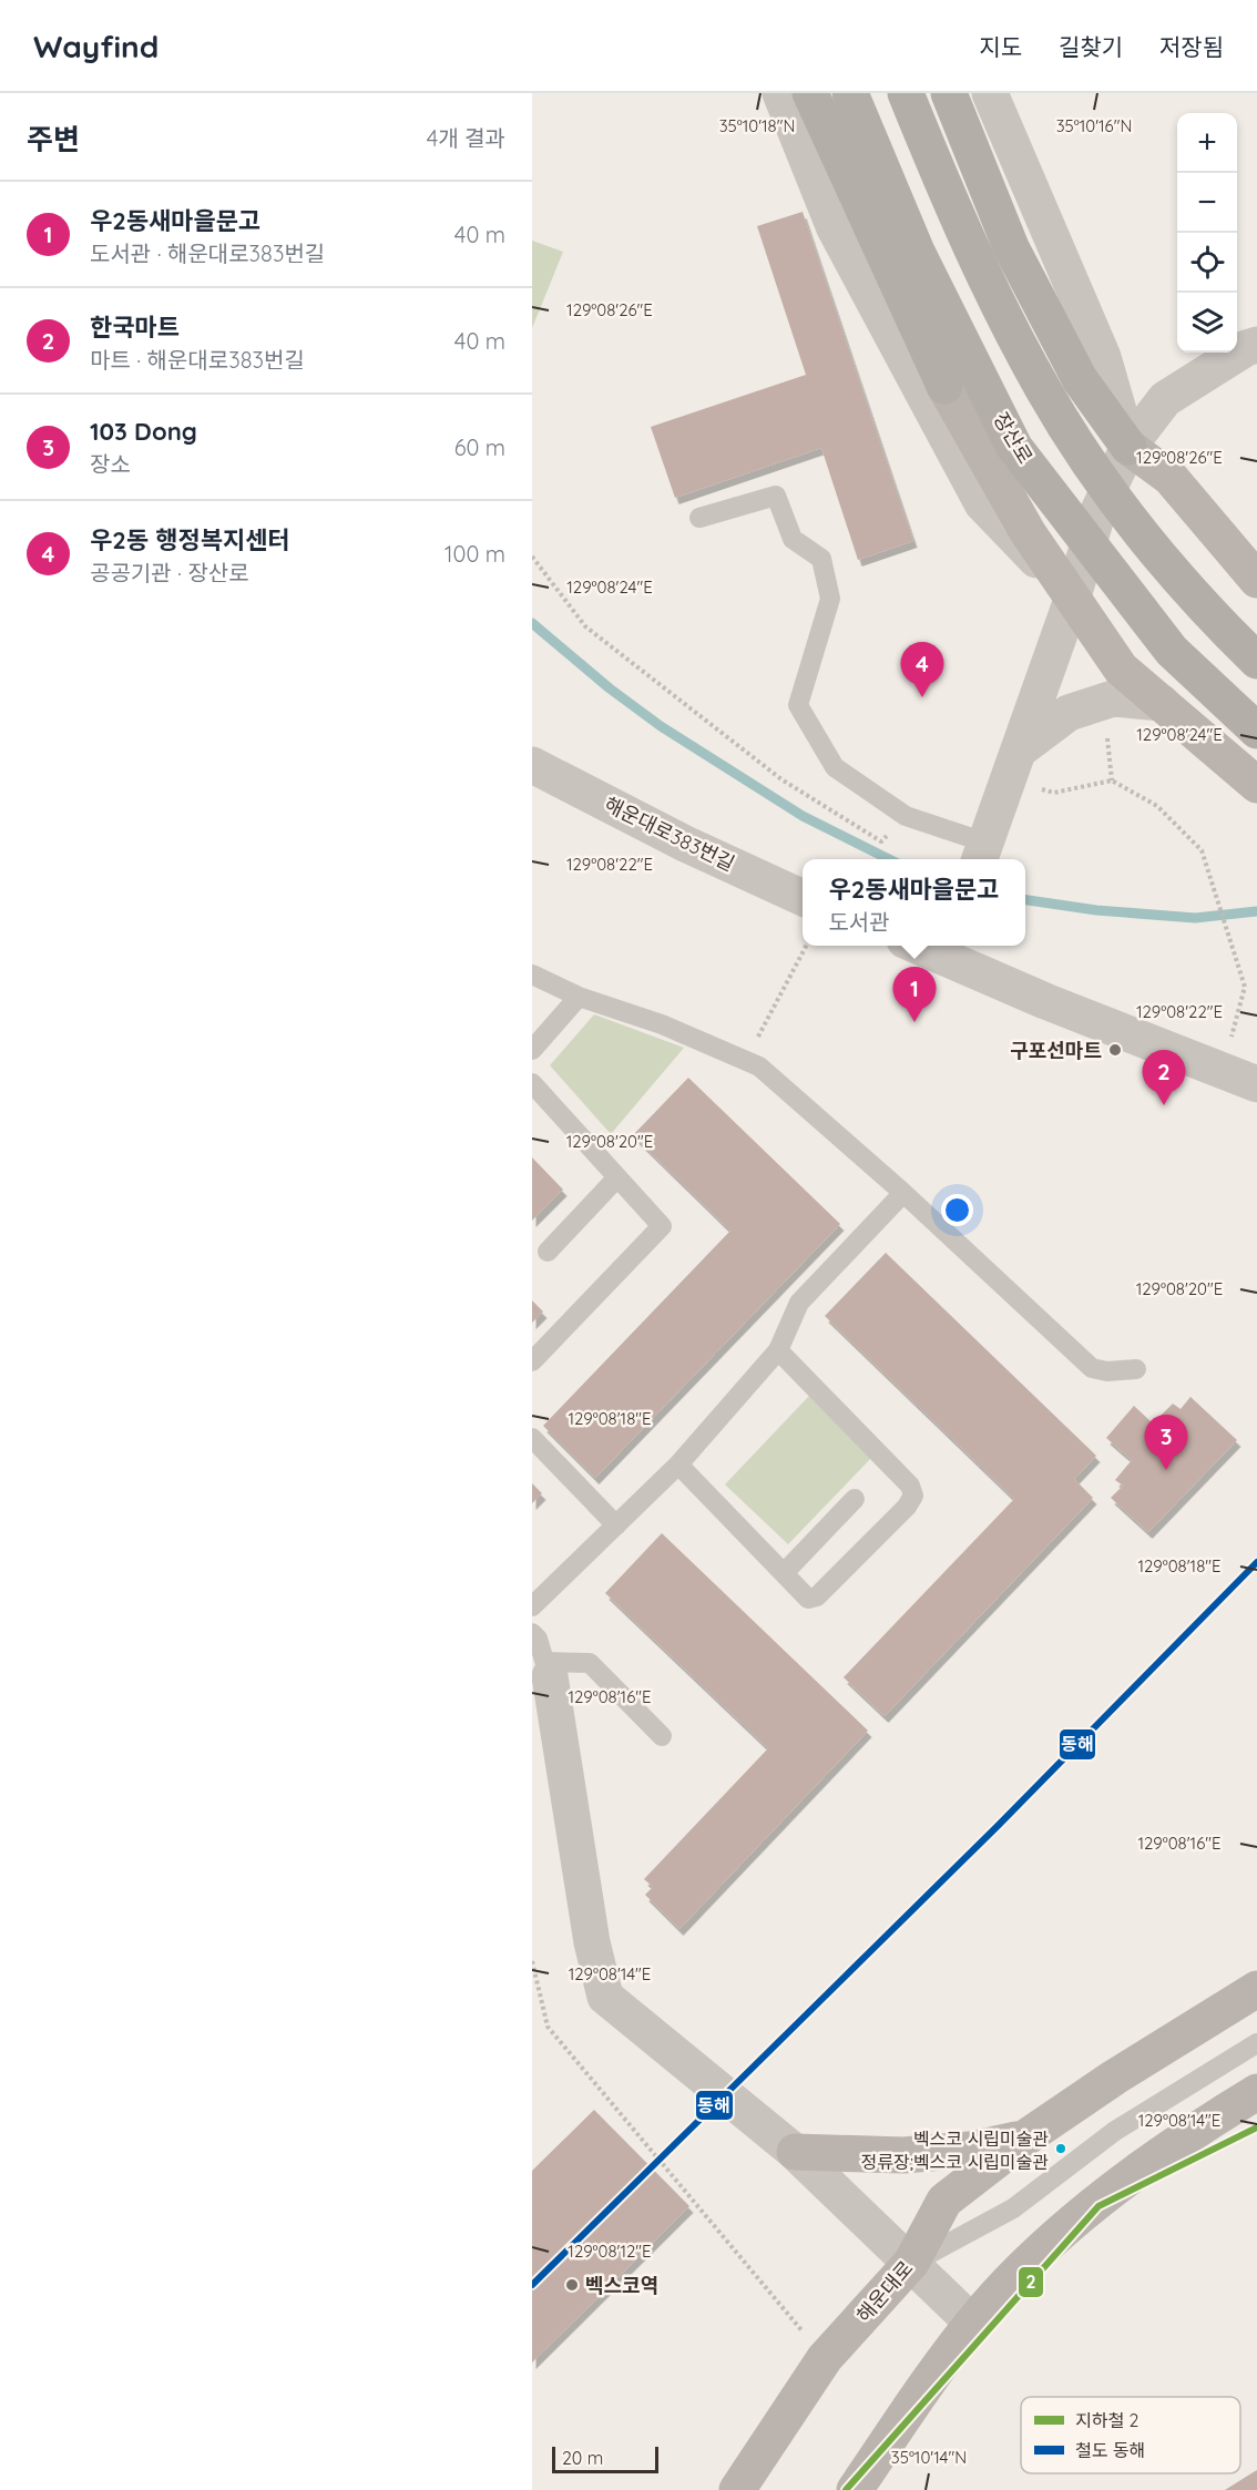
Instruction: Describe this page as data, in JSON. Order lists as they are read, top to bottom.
{
  "streets": {
    "highway": ["장산로"],
    "main road": ["해운대로"],
    "street": ["해운대로383번길"]
  },
  "places": ["구포선마트", "벡스코 시립미술관 정류장;벡스코 시립미술관", "벡스코역"],
  "lines": ["rail line 동해", "metro line 2"],
  "legend": ["지하철 2", "철도 동해"],
  "scale_bar": "20 m",
  "page": {
    "header": "Wayfind",
    "nav": ["지도", "길찾기", "저장됨"],
    "heading": ["주변", "4개 결과"],
    "map_buttons": ["+", "−"],
    "list": [
      {
        "mark": "1",
        "name": "우2동새마을문고",
        "note": "도서관 · 해운대로383번길",
        "value": "40 m"
      },
      {
        "mark": "2",
        "name": "한국마트",
        "note": "마트 · 해운대로383번길",
        "value": "40 m"
      },
      {
        "mark": "3",
        "name": "103 Dong",
        "note": "장소",
        "value": "60 m"
      },
      {
        "mark": "4",
        "name": "우2동 행정복지센터",
        "note": "공공기관 · 장산로",
        "value": "100 m"
      }
    ],
    "pins": [
      "4",
      "1",
      "2",
      "3"
    ],
    "popup": ["우2동새마을문고", "도서관"],
    "scale": "20 m"
  },
  "coordinates": [
    "35°10'18\"N",
    "35°10'16\"N",
    "129°08'26\"E",
    "129°08'24\"E",
    "129°08'22\"E",
    "129°08'20\"E",
    "129°08'18\"E",
    "129°08'16\"E",
    "129°08'14\"E",
    "129°08'12\"E",
    "35°10'14\"N"
  ]
}
